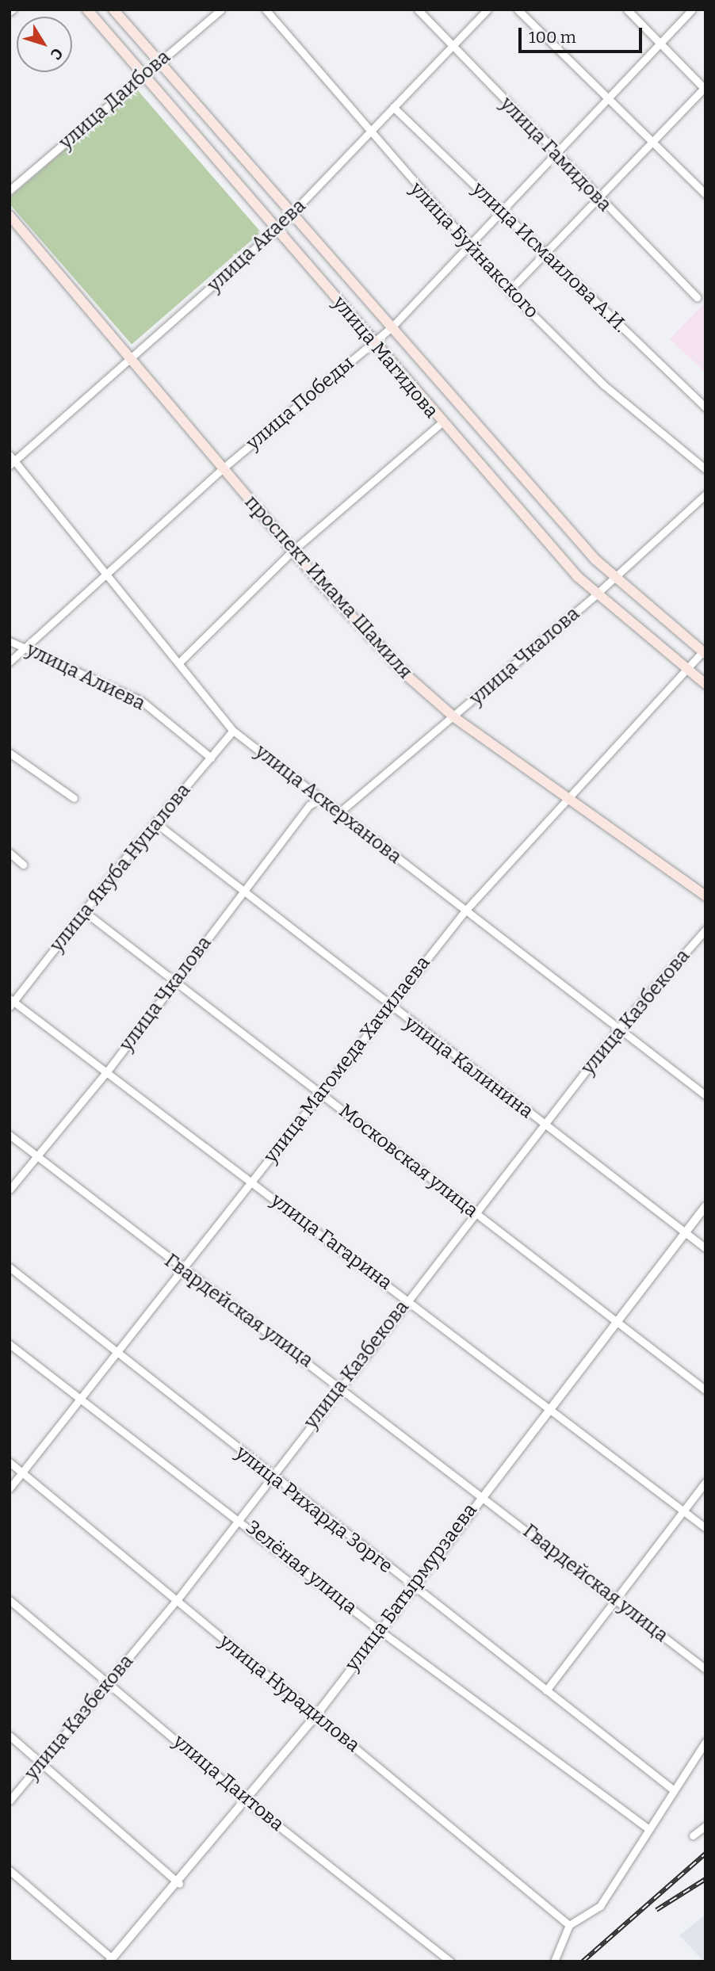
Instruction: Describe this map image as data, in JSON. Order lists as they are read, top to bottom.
{
  "streets": {
    "main road": ["улица Магидова", "проспект Имама Шамиля"],
    "street": [
      "улица Даибова",
      "улица Гамидова",
      "улица Акаева",
      "улица Буйнакского",
      "улица Исмаилова А.И.",
      "улица Победы",
      "улица Чкалова",
      "улица Алиева",
      "улица Аскерханова",
      "улица Якуба Нуцалова",
      "улица Казбекова",
      "улица Магомеда Хачилаева",
      "улица Калинина",
      "Московская улица",
      "улица Гагарина",
      "Гвардейская улица",
      "улица Рихарда Зорге",
      "Зелёная улица",
      "улица Батырмурзаева",
      "улица Нурадилова",
      "улица Даитова"
    ]
  },
  "crossings": [
    ["улица Даибова", "улица Магидова"],
    ["улица Гамидова", "улица Акаева"],
    ["улица Гамидова", "улица Победы"],
    ["улица Акаева", "улица Буйнакского"],
    ["улица Акаева", "улица Исмаилова А.И."],
    ["улица Акаева", "улица Магидова"],
    ["улица Акаева", "проспект Имама Шамиля"],
    ["улица Акаева", "улица Аскерханова"],
    ["улица Буйнакского", "улица Победы"],
    ["улица Исмаилова А.И.", "улица Победы"],
    ["улица Магидова", "улица Победы"],
    ["улица Магидова", "улица Чкалова"],
    ["улица Магидова", "улица Магомеда Хачилаева"],
    ["улица Победы", "проспект Имама Шамиля"],
    ["улица Победы", "улица Алиева"],
    ["улица Победы", "улица Аскерханова"],
    ["проспект Имама Шамиля", "улица Чкалова"],
    ["проспект Имама Шамиля", "улица Магомеда Хачилаева"],
    ["улица Чкалова", "улица Аскерханова"],
    ["улица Чкалова", "улица Калинина"],
    ["улица Чкалова", "Московская улица"],
    ["улица Чкалова", "улица Гагарина"],
    ["улица Чкалова", "Гвардейская улица"],
    ["улица Алиева", "улица Якуба Нуцалова"],
    ["улица Аскерханова", "улица Якуба Нуцалова"],
    ["улица Аскерханова", "улица Казбекова"],
    ["улица Аскерханова", "улица Магомеда Хачилаева"],
    ["улица Якуба Нуцалова", "улица Калинина"],
    ["улица Якуба Нуцалова", "Московская улица"],
    ["улица Якуба Нуцалова", "улица Гагарина"],
    ["улица Казбекова", "улица Калинина"],
    ["улица Казбекова", "Московская улица"],
    ["улица Казбекова", "улица Гагарина"],
    ["улица Казбекова", "Гвардейская улица"],
    ["улица Казбекова", "улица Рихарда Зорге"],
    ["улица Казбекова", "Зелёная улица"],
    ["улица Казбекова", "улица Нурадилова"],
    ["улица Казбекова", "улица Даитова"],
    ["улица Магомеда Хачилаева", "улица Калинина"],
    ["улица Магомеда Хачилаева", "Московская улица"],
    ["улица Магомеда Хачилаева", "улица Гагарина"],
    ["улица Магомеда Хачилаева", "Гвардейская улица"],
    ["улица Магомеда Хачилаева", "улица Рихарда Зорге"],
    ["улица Магомеда Хачилаева", "Зелёная улица"],
    ["улица Магомеда Хачилаева", "улица Нурадилова"],
    ["улица Калинина", "улица Батырмурзаева"],
    ["Московская улица", "улица Батырмурзаева"],
    ["улица Гагарина", "улица Батырмурзаева"],
    ["Гвардейская улица", "улица Батырмурзаева"],
    ["улица Рихарда Зорге", "улица Батырмурзаева"],
    ["Зелёная улица", "улица Батырмурзаева"],
    ["улица Батырмурзаева", "улица Нурадилова"],
    ["улица Батырмурзаева", "улица Даитова"]
  ],
  "scale_bar": "100 m",
  "north": "bottom right"
}
